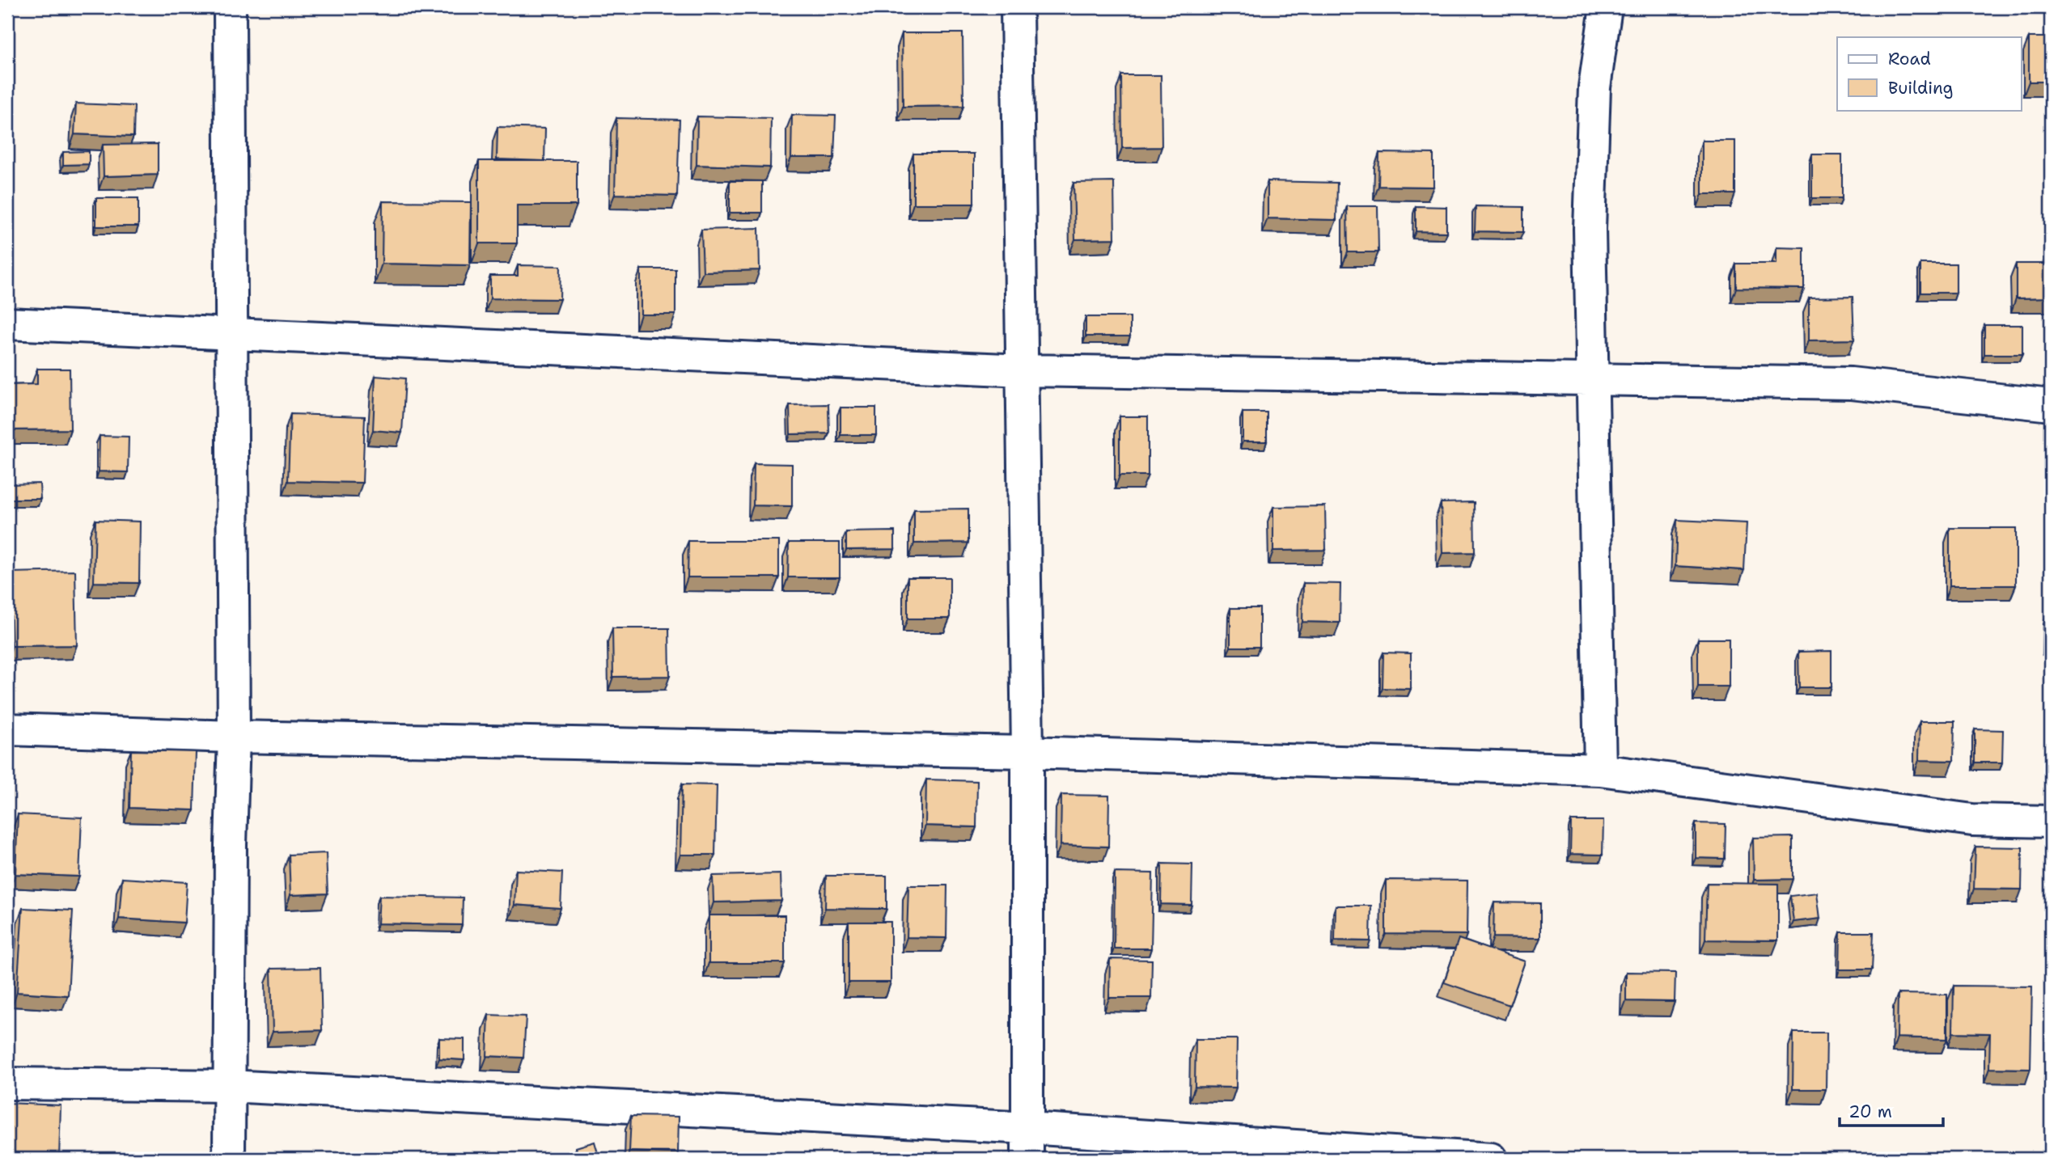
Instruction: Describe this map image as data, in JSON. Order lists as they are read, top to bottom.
{
  "legend": ["Road", "Building"],
  "scale_bar": "20 m"
}
